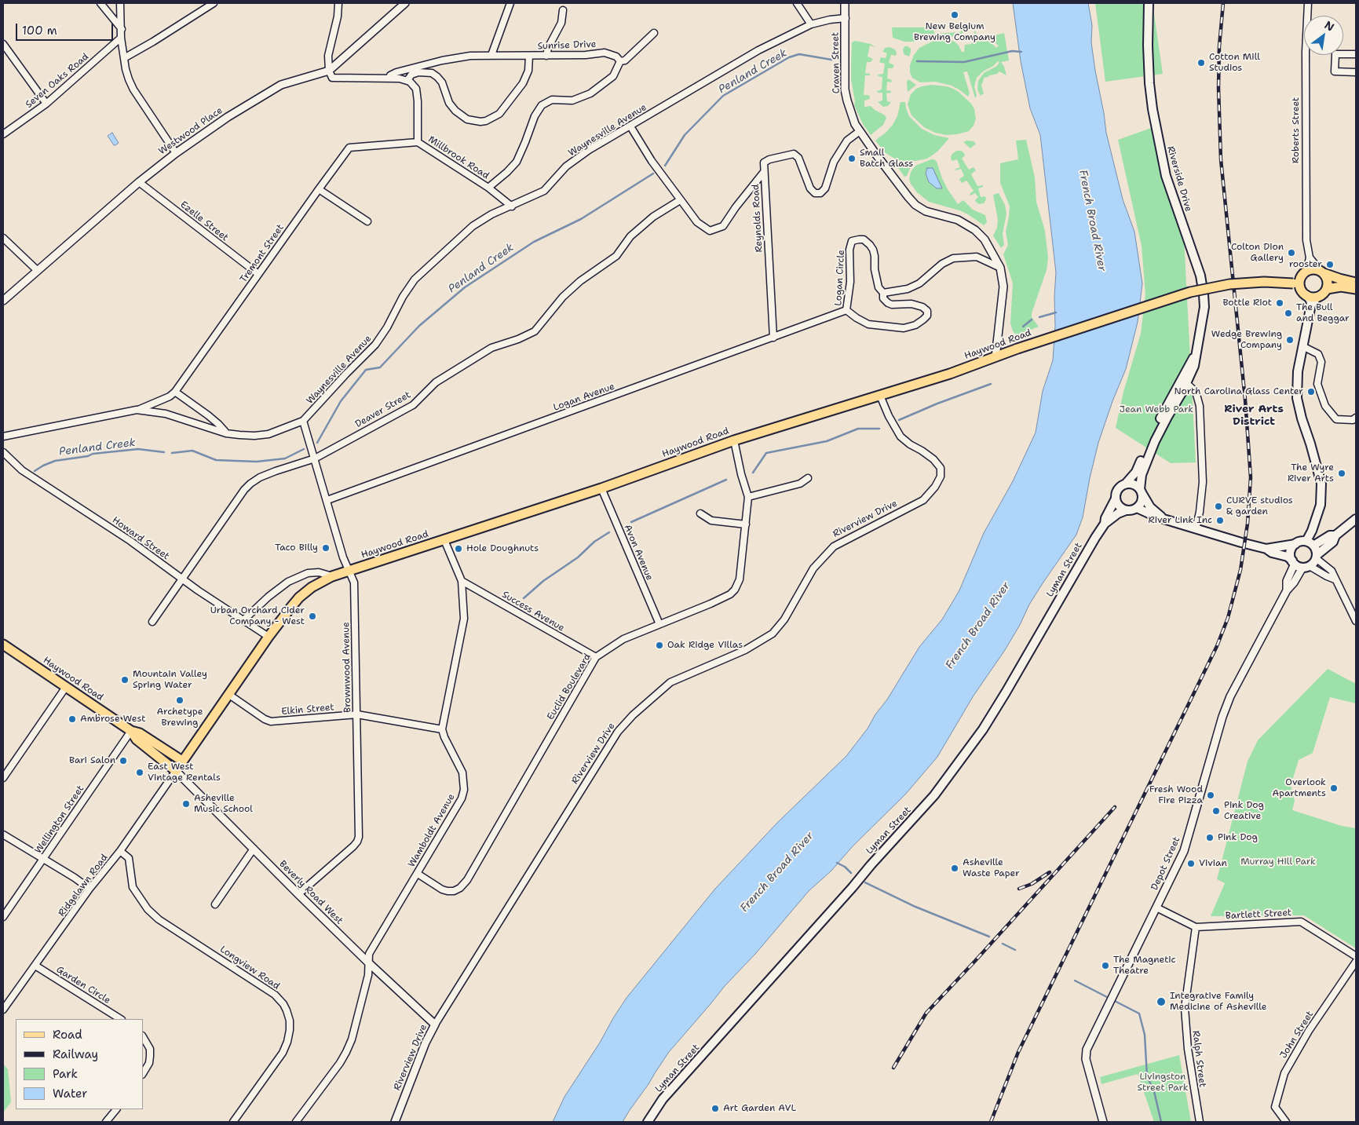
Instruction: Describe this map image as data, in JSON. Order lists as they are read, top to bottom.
{
  "streets": {
    "main road": ["Riverside Drive", "Haywood Road", "Lyman Street"],
    "street": [
      "Sunrise Drive",
      "Craven Street",
      "Seven Oaks Road",
      "Waynesville Avenue",
      "Roberts Street",
      "Westwood Place",
      "Millbrook Road",
      "Reynolds Road",
      "Ezelle Street",
      "Tremont Street",
      "Logan Circle",
      "Logan Avenue",
      "Deaver Street",
      "Riverview Drive",
      "Howard Street",
      "Avon Avenue",
      "Success Avenue",
      "Brownwood Avenue",
      "Euclid Boulevard",
      "Elkin Street",
      "Wellington Street",
      "Wamboldt Avenue",
      "Depot Street",
      "Ridgelawn Road",
      "Beverly Road West",
      "Bartlett Street",
      "Longview Road",
      "Garden Circle",
      "John Street",
      "Ralph Street"
    ]
  },
  "crossings": [
    ["Craven Street", "Waynesville Avenue"],
    ["Craven Street", "Haywood Road"],
    ["Waynesville Avenue", "Millbrook Road"],
    ["Waynesville Avenue", "Reynolds Road"],
    ["Waynesville Avenue", "Tremont Street"],
    ["Waynesville Avenue", "Brownwood Avenue"],
    ["Roberts Street", "Haywood Road"],
    ["Westwood Place", "Ezelle Street"],
    ["Millbrook Road", "Tremont Street"],
    ["Riverside Drive", "Lyman Street"],
    ["Reynolds Road", "Logan Avenue"],
    ["Reynolds Road", "Deaver Street"],
    ["Ezelle Street", "Tremont Street"],
    ["Logan Circle", "Logan Avenue"],
    ["Haywood Road", "Riverview Drive"],
    ["Haywood Road", "Howard Street"],
    ["Haywood Road", "Avon Avenue"],
    ["Haywood Road", "Brownwood Avenue"],
    ["Haywood Road", "Euclid Boulevard"],
    ["Haywood Road", "Elkin Street"],
    ["Haywood Road", "Wellington Street"],
    ["Haywood Road", "Ridgelawn Road"],
    ["Haywood Road", "Beverly Road West"],
    ["Logan Avenue", "Brownwood Avenue"],
    ["Deaver Street", "Howard Street"],
    ["Deaver Street", "Brownwood Avenue"],
    ["Riverview Drive", "Beverly Road West"],
    ["Avon Avenue", "Euclid Boulevard"],
    ["Success Avenue", "Euclid Boulevard"],
    ["Brownwood Avenue", "Elkin Street"],
    ["Brownwood Avenue", "Beverly Road West"],
    ["Euclid Boulevard", "Wamboldt Avenue"],
    ["Elkin Street", "Wamboldt Avenue"],
    ["Wamboldt Avenue", "Beverly Road West"],
    ["Depot Street", "Bartlett Street"],
    ["Ridgelawn Road", "Beverly Road West"],
    ["Ridgelawn Road", "Longview Road"],
    ["Ridgelawn Road", "Garden Circle"],
    ["Bartlett Street", "Ralph Street"]
  ],
  "districts": ["River Arts District"],
  "water": ["Penland Creek", "French Broad River"],
  "parks": ["Jean Webb Park", "Murray Hill Park", "Livingston Street Park"],
  "places": [
    "New Belgium Brewing Company",
    "Cotton Mill Studios",
    "Small Batch Glass",
    "Colton Dion Gallery",
    "rooster",
    "Bottle Riot",
    "The Bull and Beggar",
    "Wedge Brewing Company",
    "North Carolina Glass Center",
    "The Wyre River Arts",
    "CURVE studios & garden",
    "River Link Inc",
    "Taco Billy",
    "Hole Doughnuts",
    "Urban Orchard Cider Company - West",
    "Oak Ridge Villas",
    "Mountain Valley Spring Water",
    "Archetype Brewing",
    "Ambrose West",
    "Bari Salon",
    "East West Vintage Rentals",
    "Overlook Apartments",
    "Fresh Wood Fire Pizza",
    "Asheville Music School",
    "Pink Dog Creative",
    "Pink Dog",
    "Vivian",
    "Asheville Waste Paper",
    "The Magnetic Theatre",
    "Integrative Family Medicine of Asheville",
    "Art Garden AVL"
  ],
  "legend": [
    "Road",
    "Railway",
    "Park",
    "Water"
  ],
  "scale_bar": "100 m",
  "north": "top right"
}
